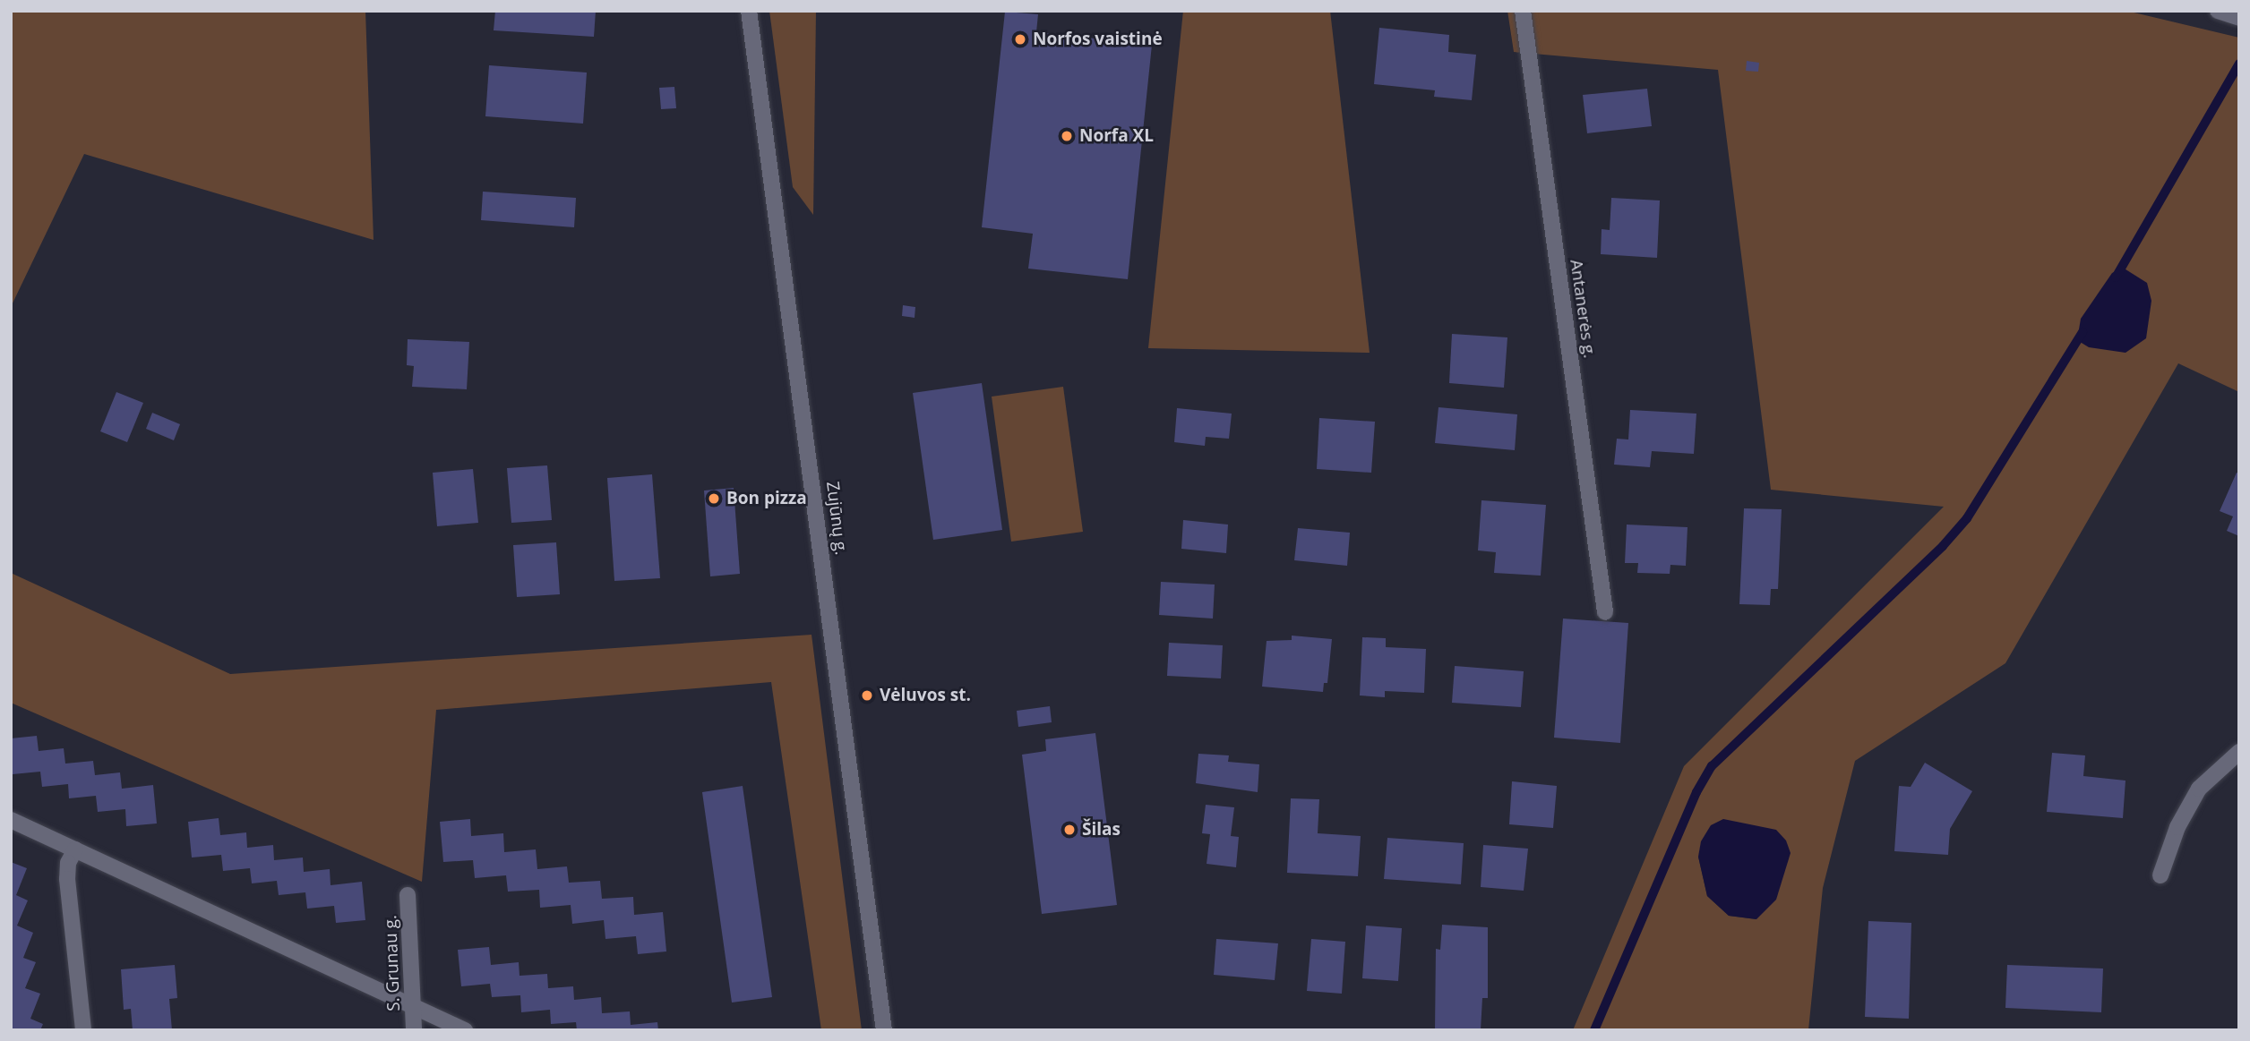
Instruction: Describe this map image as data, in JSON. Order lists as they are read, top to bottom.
{
  "streets": {
    "street": ["Antanerės g.", "Zujūnų g.", "S. Grunau g."]
  },
  "places": [
    "Norfos vaistinė",
    "Norfa XL",
    "Bon pizza",
    "Vėluvos st.",
    "Šilas"
  ]
}
